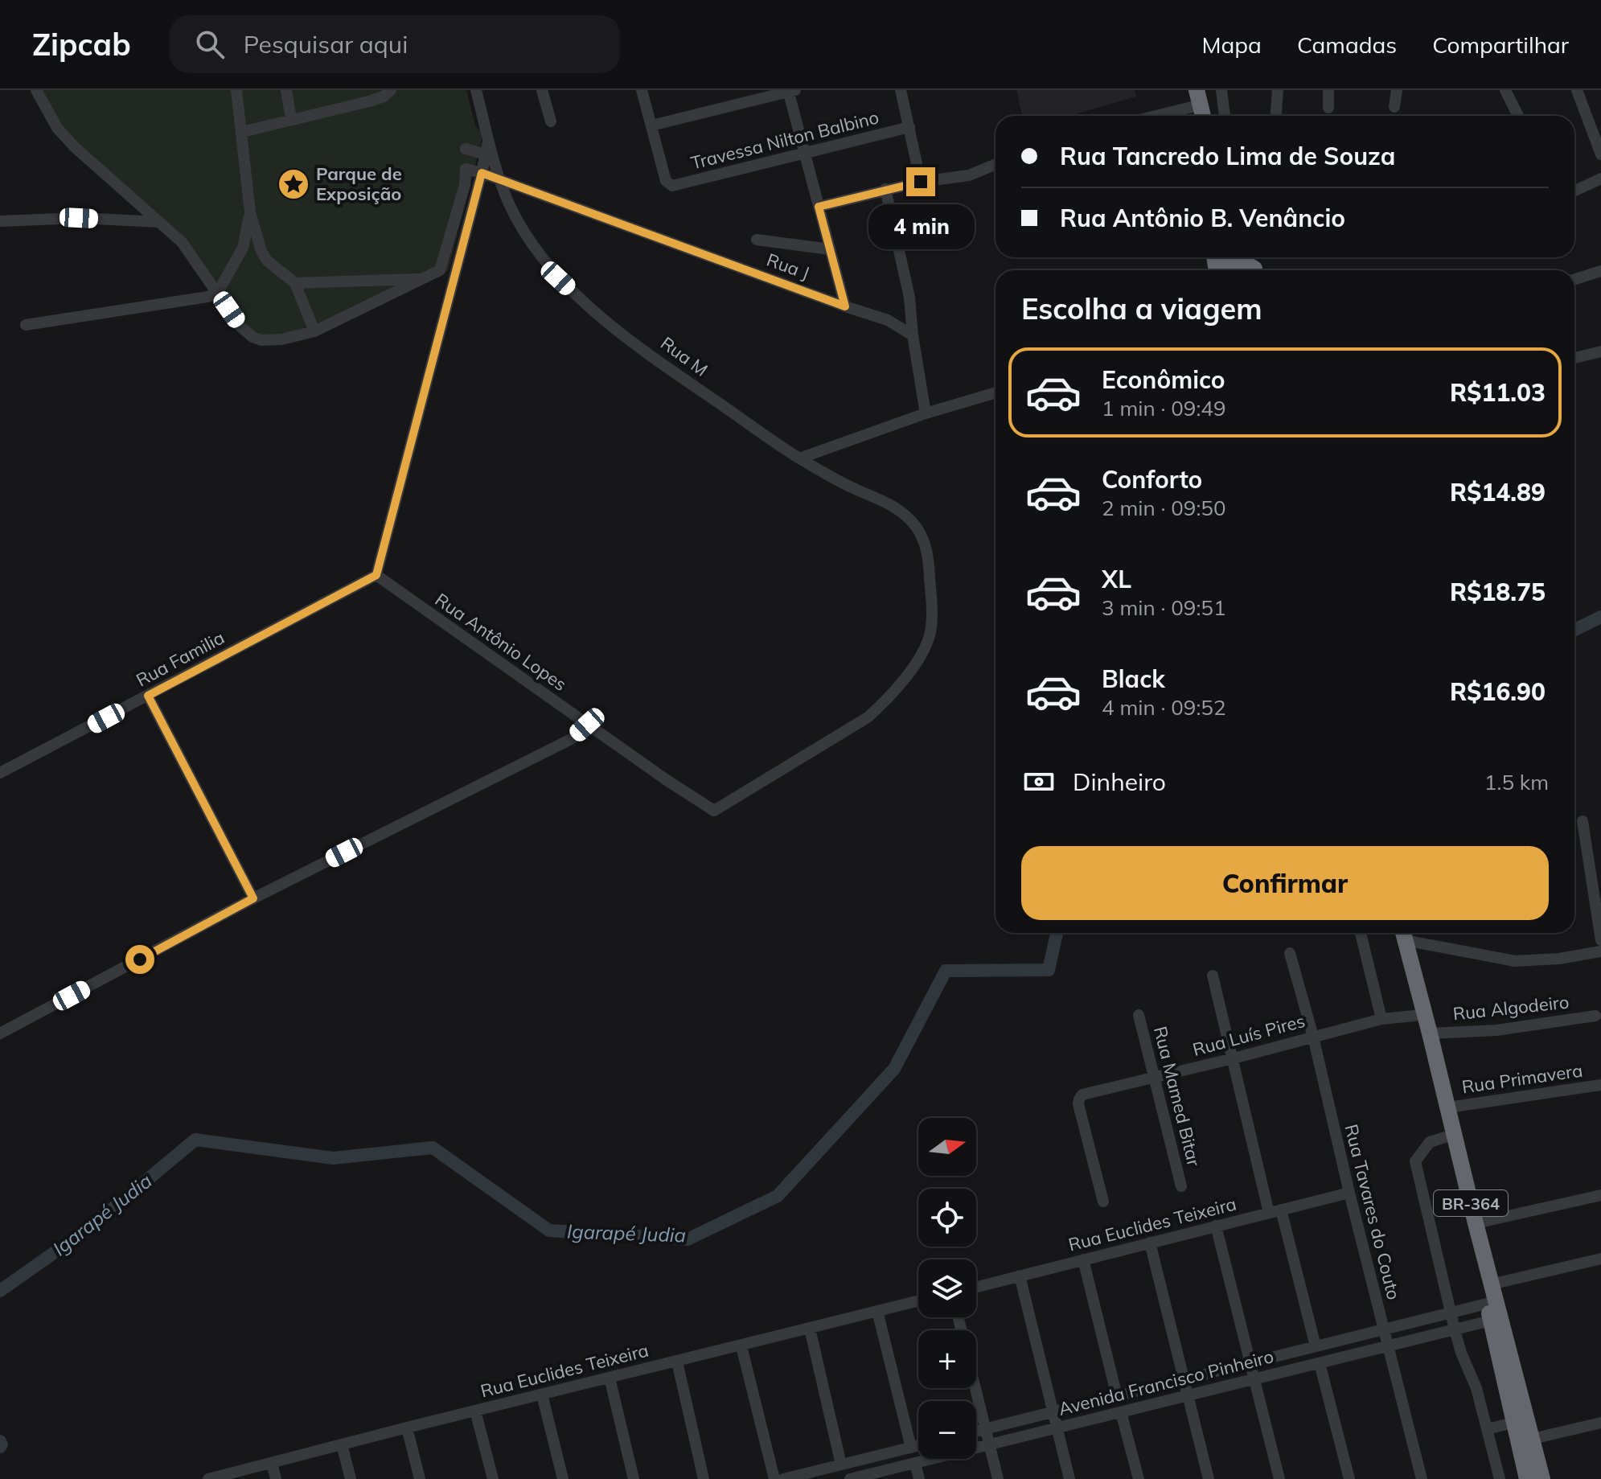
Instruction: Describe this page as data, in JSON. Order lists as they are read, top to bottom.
{
  "streets": {
    "highway": ["BR-364"],
    "street": [
      "Travessa Nilton Balbino",
      "Rua J",
      "Rua M",
      "Rua Antônio Lopes",
      "Rua Familia",
      "Rua Algodeiro",
      "Rua Luís Pires",
      "Rua Primavera",
      "Rua Mamed Bitar",
      "Rua Tavares do Couto",
      "Rua Euclides Teixeira",
      "Avenida Francisco Pinheiro"
    ]
  },
  "crossings": [
    ["Rua J", "Rua M"],
    ["Rua M", "Rua Antônio Lopes"],
    ["Rua Antônio Lopes", "Rua Familia"],
    ["Rua Algodeiro", "BR-364"],
    ["Rua Luís Pires", "Rua Mamed Bitar"],
    ["Rua Luís Pires", "BR-364"],
    ["Rua Luís Pires", "Rua Tavares do Couto"],
    ["Rua Primavera", "BR-364"],
    ["BR-364", "Avenida Francisco Pinheiro"],
    ["Rua Tavares do Couto", "Rua Euclides Teixeira"],
    ["Rua Tavares do Couto", "Avenida Francisco Pinheiro"]
  ],
  "water": ["Igarapé Judia"],
  "places": {
    "place": ["Parque de Exposição"]
  },
  "north": "right",
  "page": {
    "header": "Zipcab",
    "search": "Pesquisar aqui",
    "nav": ["Mapa", "Camadas", "Compartilhar"],
    "banner": ["Rua Tancredo Lima de Souza", "Rua Antônio B. Venâncio"],
    "bubble": "4 min",
    "heading": "Escolha a viagem",
    "list": [
      {
        "name": "Econômico",
        "note": "1 min · 09:49",
        "value": "R$11.03"
      },
      {
        "name": "Conforto",
        "note": "2 min · 09:50",
        "value": "R$14.89"
      },
      {
        "name": "XL",
        "note": "3 min · 09:51",
        "value": "R$18.75"
      },
      {
        "name": "Black",
        "note": "4 min · 09:52",
        "value": "R$16.90"
      }
    ],
    "pay": ["Dinheiro", "1.5 km"],
    "buttons": "Confirmar",
    "map_buttons": ["+", "−"]
  }
}
